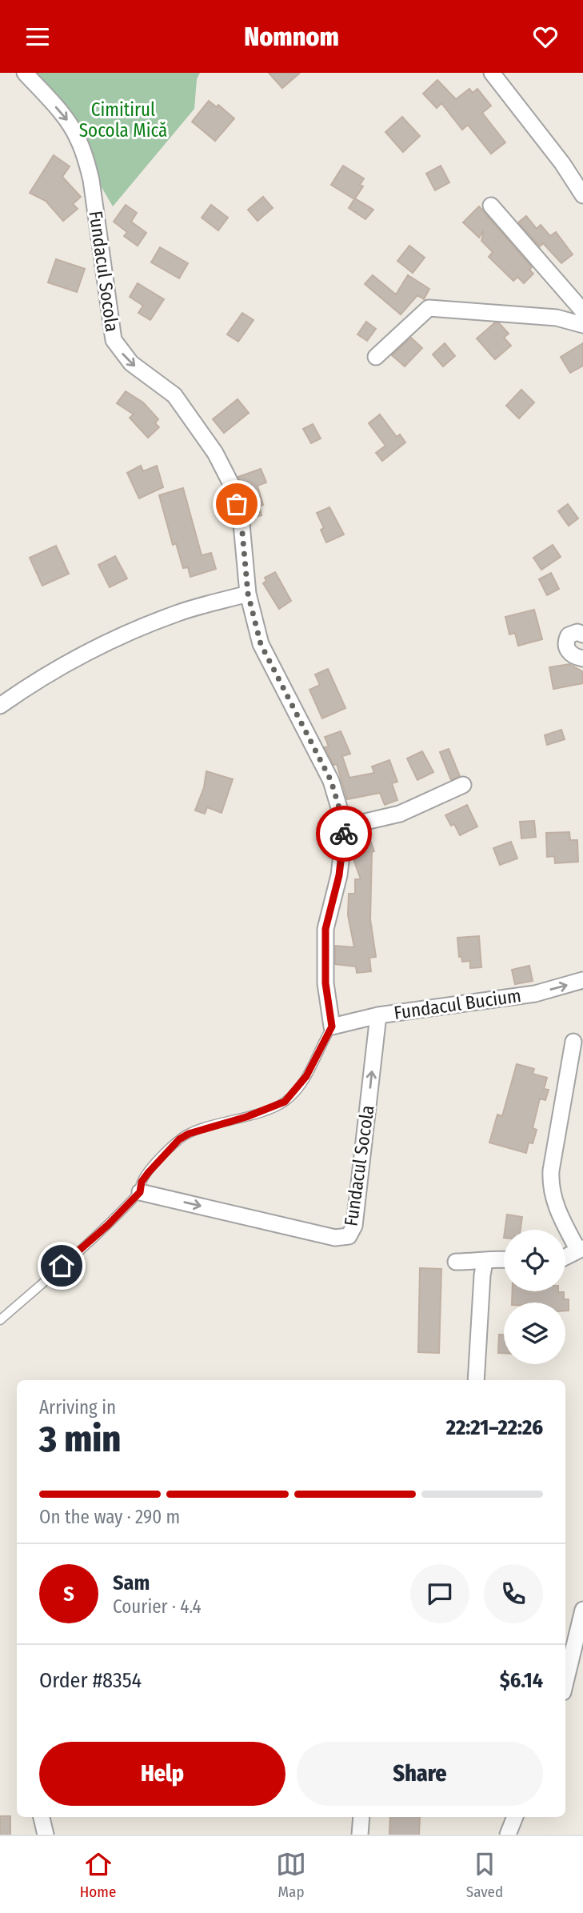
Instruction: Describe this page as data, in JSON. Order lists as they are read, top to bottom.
{
  "streets": {
    "street": ["Fundacul Socola", "Fundacul Bucium"]
  },
  "crossings": [
    ["Fundacul Socola", "Fundacul Bucium"]
  ],
  "one_way": ["Fundacul Bucium"],
  "parks": ["Cimitirul Socola Mică"],
  "page": {
    "header": "Nomnom",
    "heading": ["3 min", "Arriving in", "22:21–22:26"],
    "panel": [
      "Sam",
      "Courier · 4.4",
      "Order #8354",
      "$6.14"
    ],
    "bar": "On the way · 290 m",
    "round": "S",
    "buttons": ["Help", "Share"],
    "tabs": ["Home", "Map", "Saved"]
  }
}
